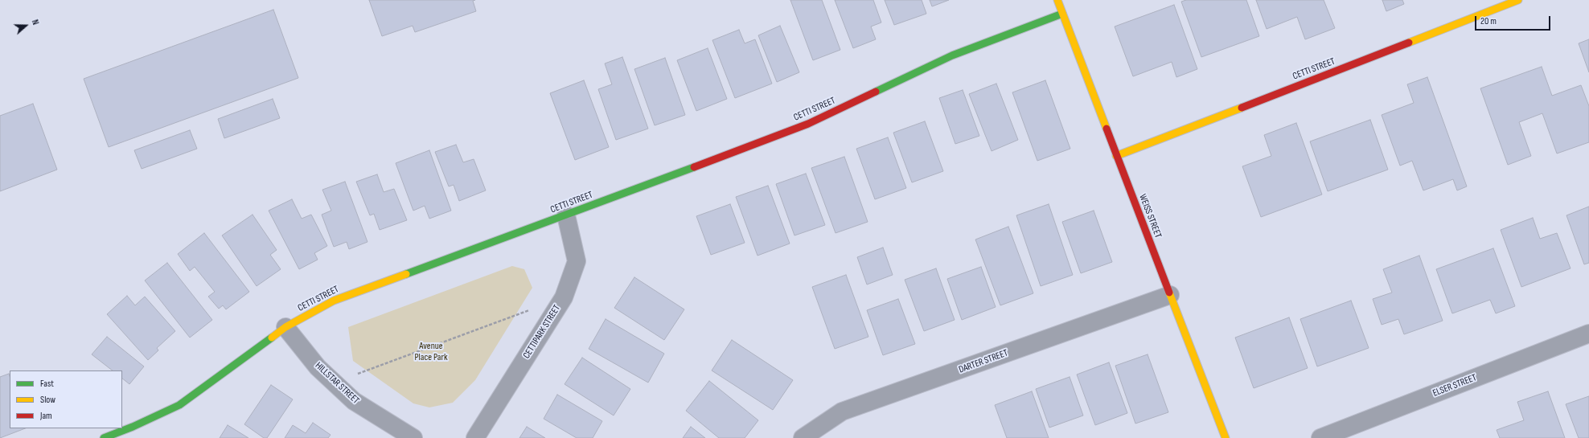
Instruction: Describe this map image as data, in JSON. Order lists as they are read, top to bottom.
{
  "streets": {
    "street": [
      "CETTI STREET",
      "WEISS STREET",
      "CETTIPARK STREET",
      "DARTER STREET",
      "HILLSTAR STREET",
      "ELSER STREET"
    ]
  },
  "crossings": [
    ["CETTI STREET", "WEISS STREET"],
    ["CETTI STREET", "CETTIPARK STREET"],
    ["CETTI STREET", "HILLSTAR STREET"],
    ["WEISS STREET", "DARTER STREET"]
  ],
  "parks": ["Avenue Place Park"],
  "legend": ["Fast", "Slow", "Jam"],
  "scale_bar": "20 m",
  "north": "right"
}
